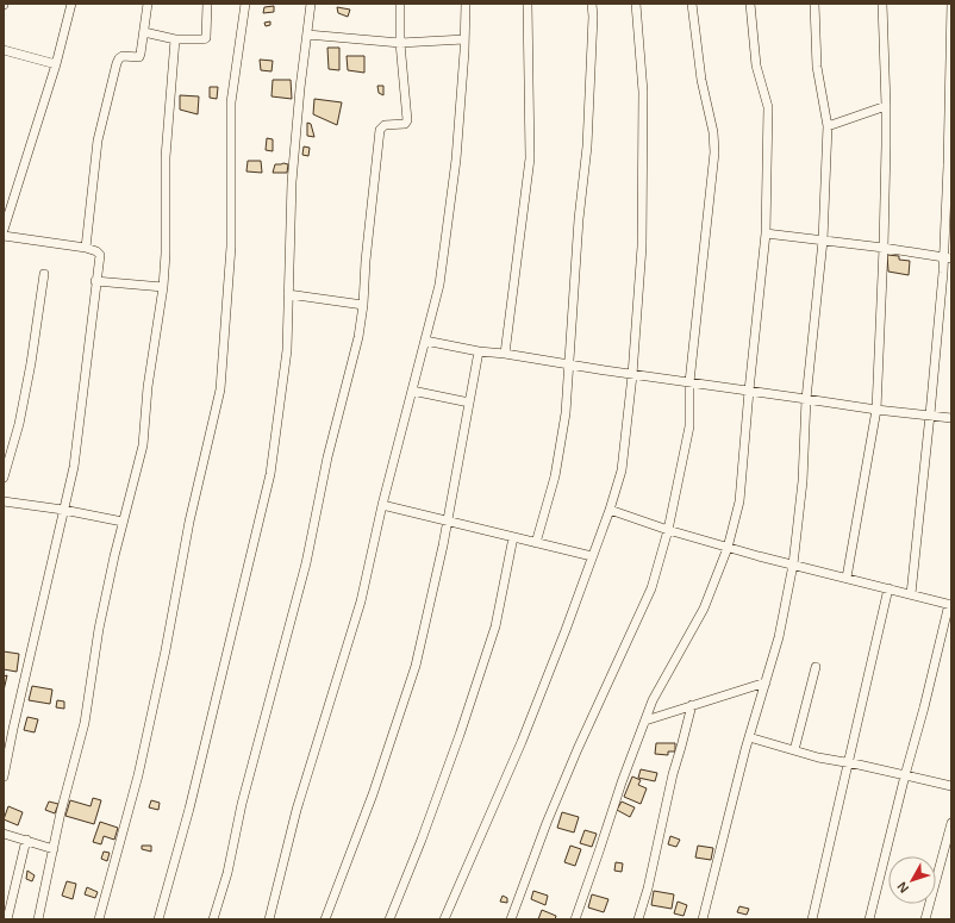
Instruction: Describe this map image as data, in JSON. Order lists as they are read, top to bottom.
{
  "north": "bottom left"
}
